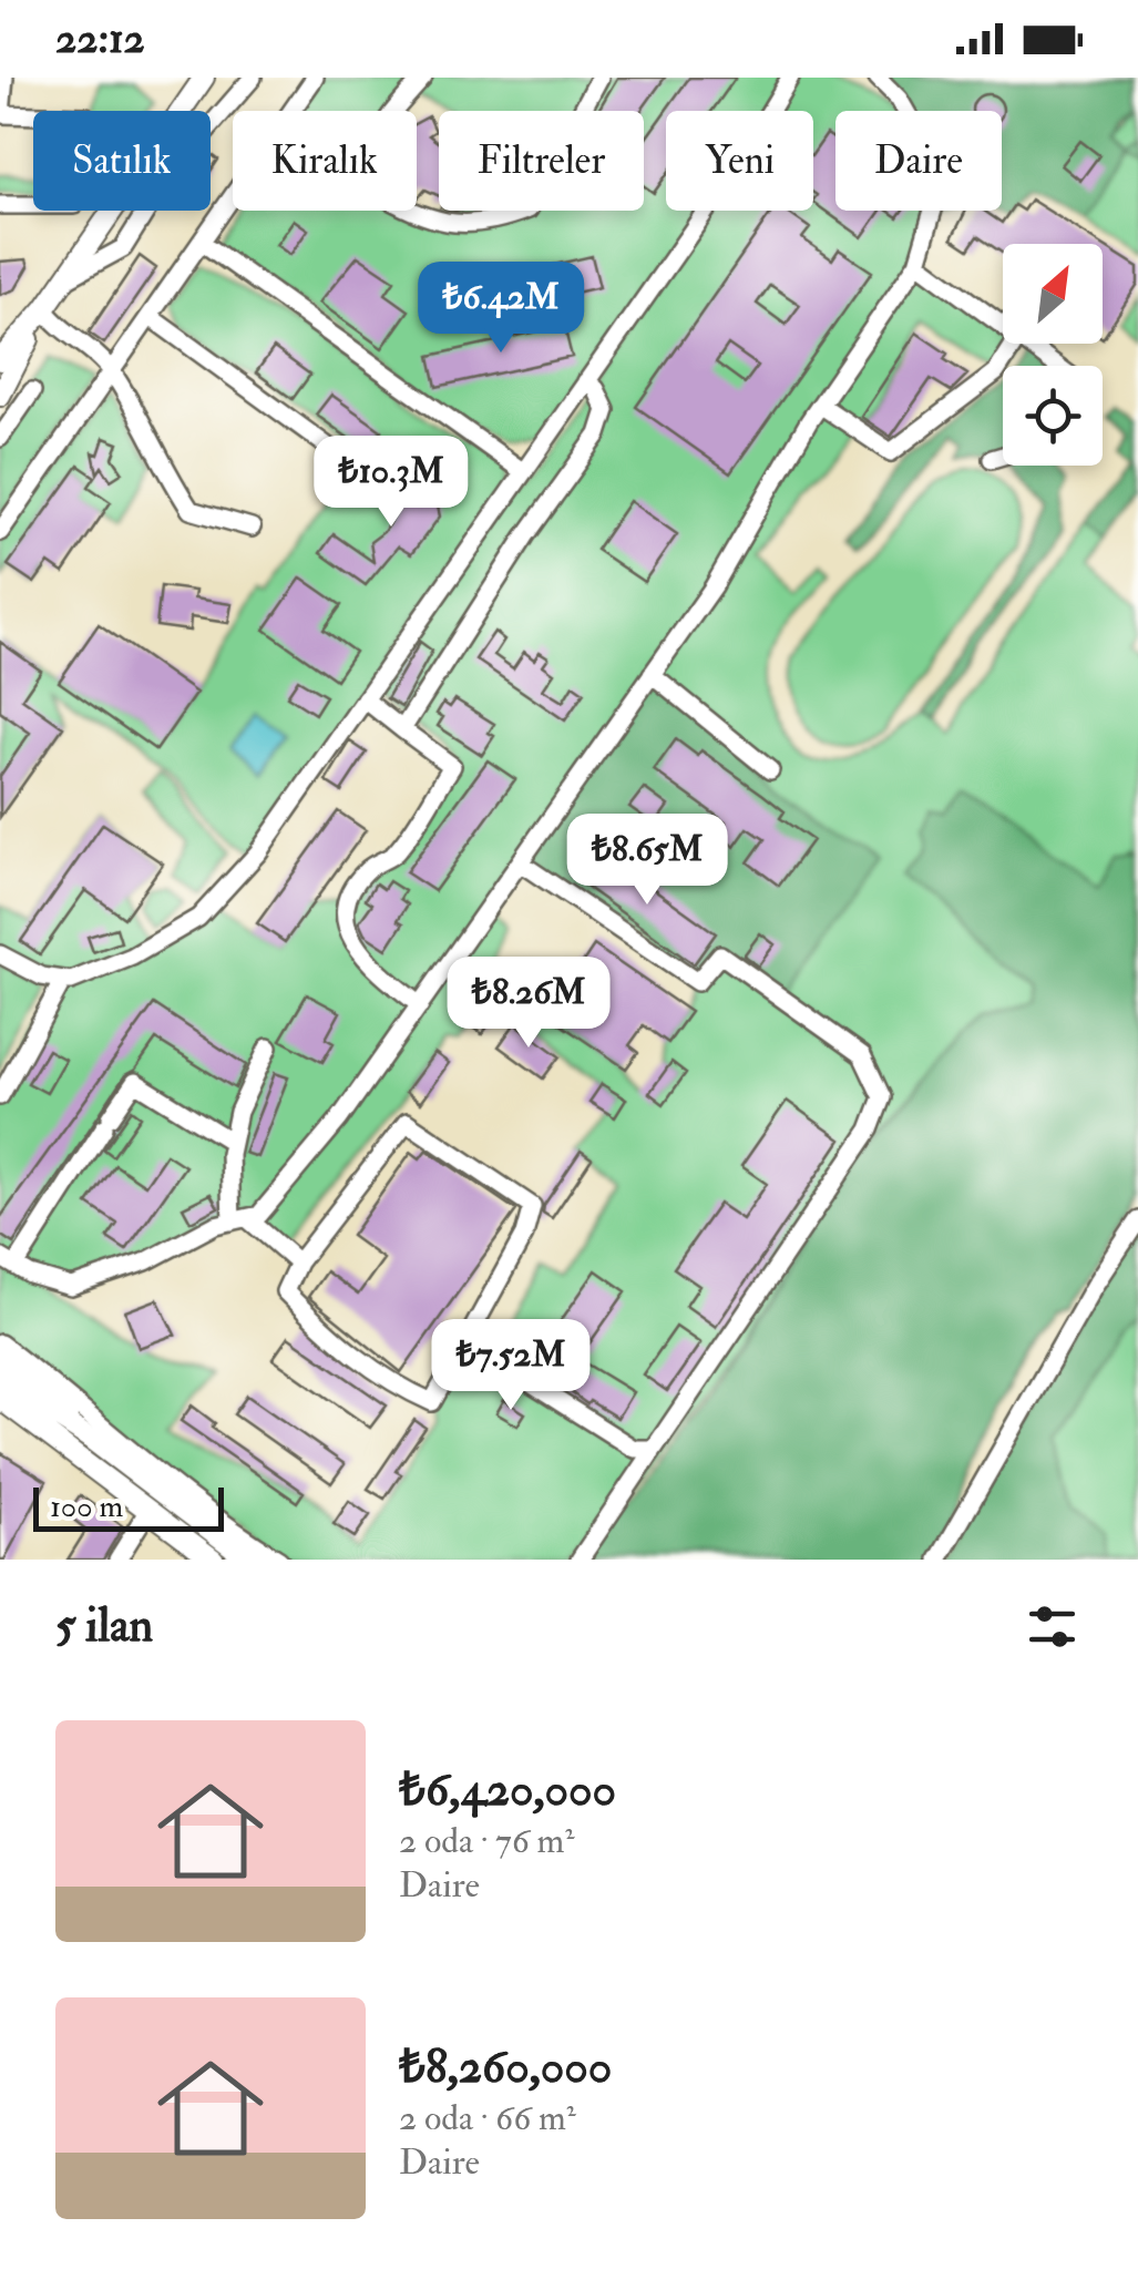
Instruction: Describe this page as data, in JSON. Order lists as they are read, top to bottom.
{
  "scale_bar": "100 m",
  "north": "top right",
  "page": {
    "status": "22:12",
    "chip": [
      "Satılık",
      "Kiralık",
      "Filtreler",
      "Yeni",
      "Daire"
    ],
    "price": [
      "₺6.42M",
      "₺10.3M",
      "₺8.65M",
      "₺8.26M",
      "₺7.52M"
    ],
    "scale": "100 m",
    "heading": "5 ilan",
    "list": [
      {
        "name": "₺6,420,000",
        "note": "2 oda · 76 m² · Daire"
      },
      {
        "name": "₺8,260,000",
        "note": "2 oda · 66 m² · Daire"
      }
    ]
  }
}
